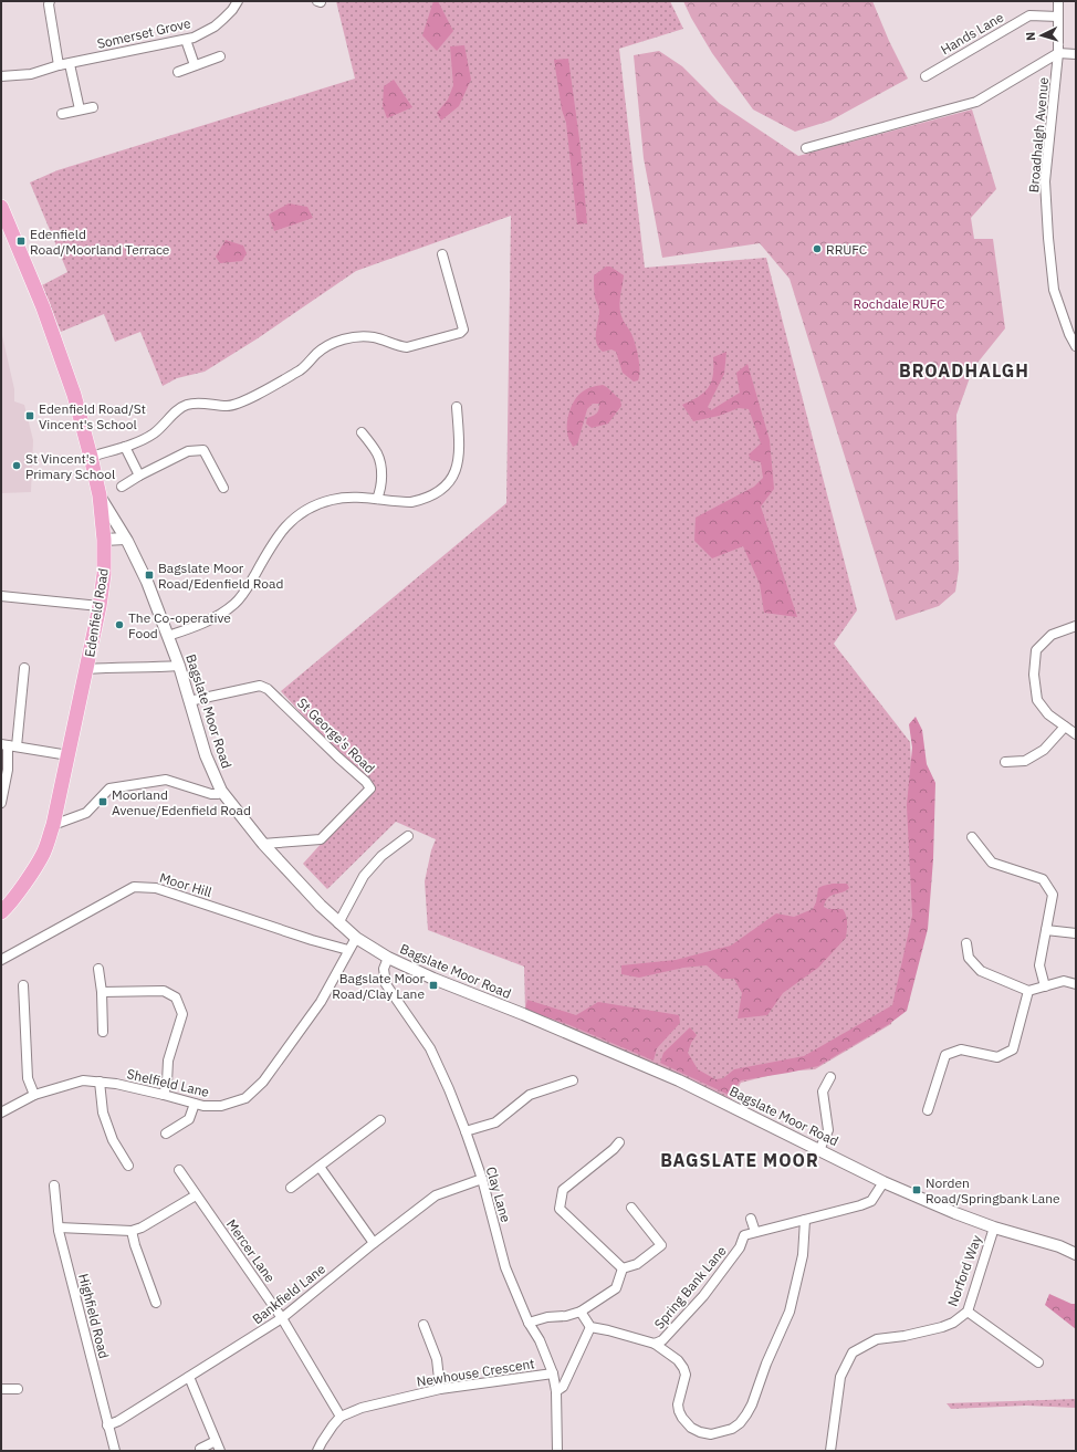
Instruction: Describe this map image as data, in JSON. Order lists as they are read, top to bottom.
{
  "streets": {
    "main road": ["Edenfield Road"],
    "street": [
      "Somerset Grove",
      "Hands Lane",
      "Broadhalgh Avenue",
      "Bagslate Moor Road",
      "St George's Road",
      "Moor Hill",
      "Shelfield Lane",
      "Clay Lane",
      "Mercer Lane",
      "Norford Way",
      "Spring Bank Lane",
      "Bankfield Lane",
      "Highfield Road",
      "Newhouse Crescent"
    ]
  },
  "crossings": [
    ["Hands Lane", "Broadhalgh Avenue"],
    ["Edenfield Road", "Bagslate Moor Road"],
    ["Bagslate Moor Road", "St George's Road"],
    ["Bagslate Moor Road", "Shelfield Lane"],
    ["Bagslate Moor Road", "Clay Lane"],
    ["Bagslate Moor Road", "Norford Way"],
    ["Bagslate Moor Road", "Spring Bank Lane"],
    ["Moor Hill", "Shelfield Lane"],
    ["Clay Lane", "Bankfield Lane"],
    ["Clay Lane", "Newhouse Crescent"],
    ["Mercer Lane", "Bankfield Lane"],
    ["Mercer Lane", "Newhouse Crescent"],
    ["Bankfield Lane", "Highfield Road"]
  ],
  "districts": ["BROADHALGH", "BAGSLATE MOOR"],
  "parks": ["Rochdale RUFC"],
  "places": {
    "transit": [
      "Edenfield Road/Moorland Terrace",
      "Edenfield Road/St Vincent's School",
      "Bagslate Moor Road/Edenfield Road",
      "Moorland Avenue/Edenfield Road",
      "Bagslate Moor Road/Clay Lane",
      "Norden Road/Springbank Lane"
    ],
    "other": ["RRUFC", "St Vincent's Primary School", "The Co-operative Food"]
  },
  "north": "left"
}
